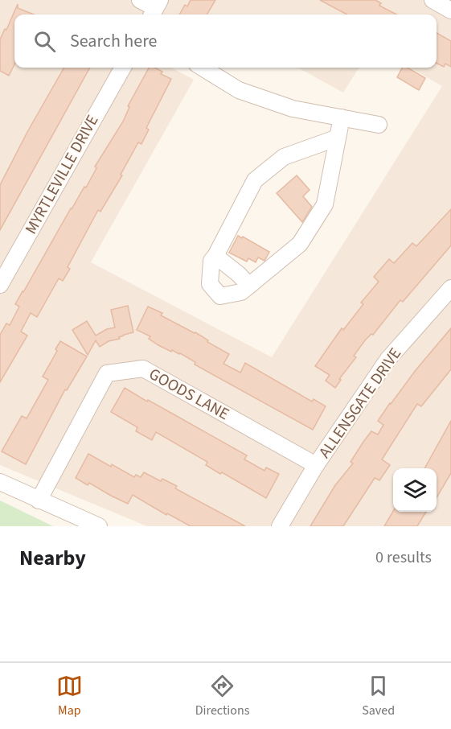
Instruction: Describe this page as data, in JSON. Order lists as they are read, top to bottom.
{
  "streets": {
    "street": ["MYRTLEVILLE DRIVE", "GOODS LANE", "ALLENSGATE DRIVE"]
  },
  "crossings": [
    ["GOODS LANE", "ALLENSGATE DRIVE"]
  ],
  "page": {
    "search": "Search here",
    "heading": ["Nearby", "0 results"],
    "nav": ["Map", "Directions", "Saved"]
  }
}
